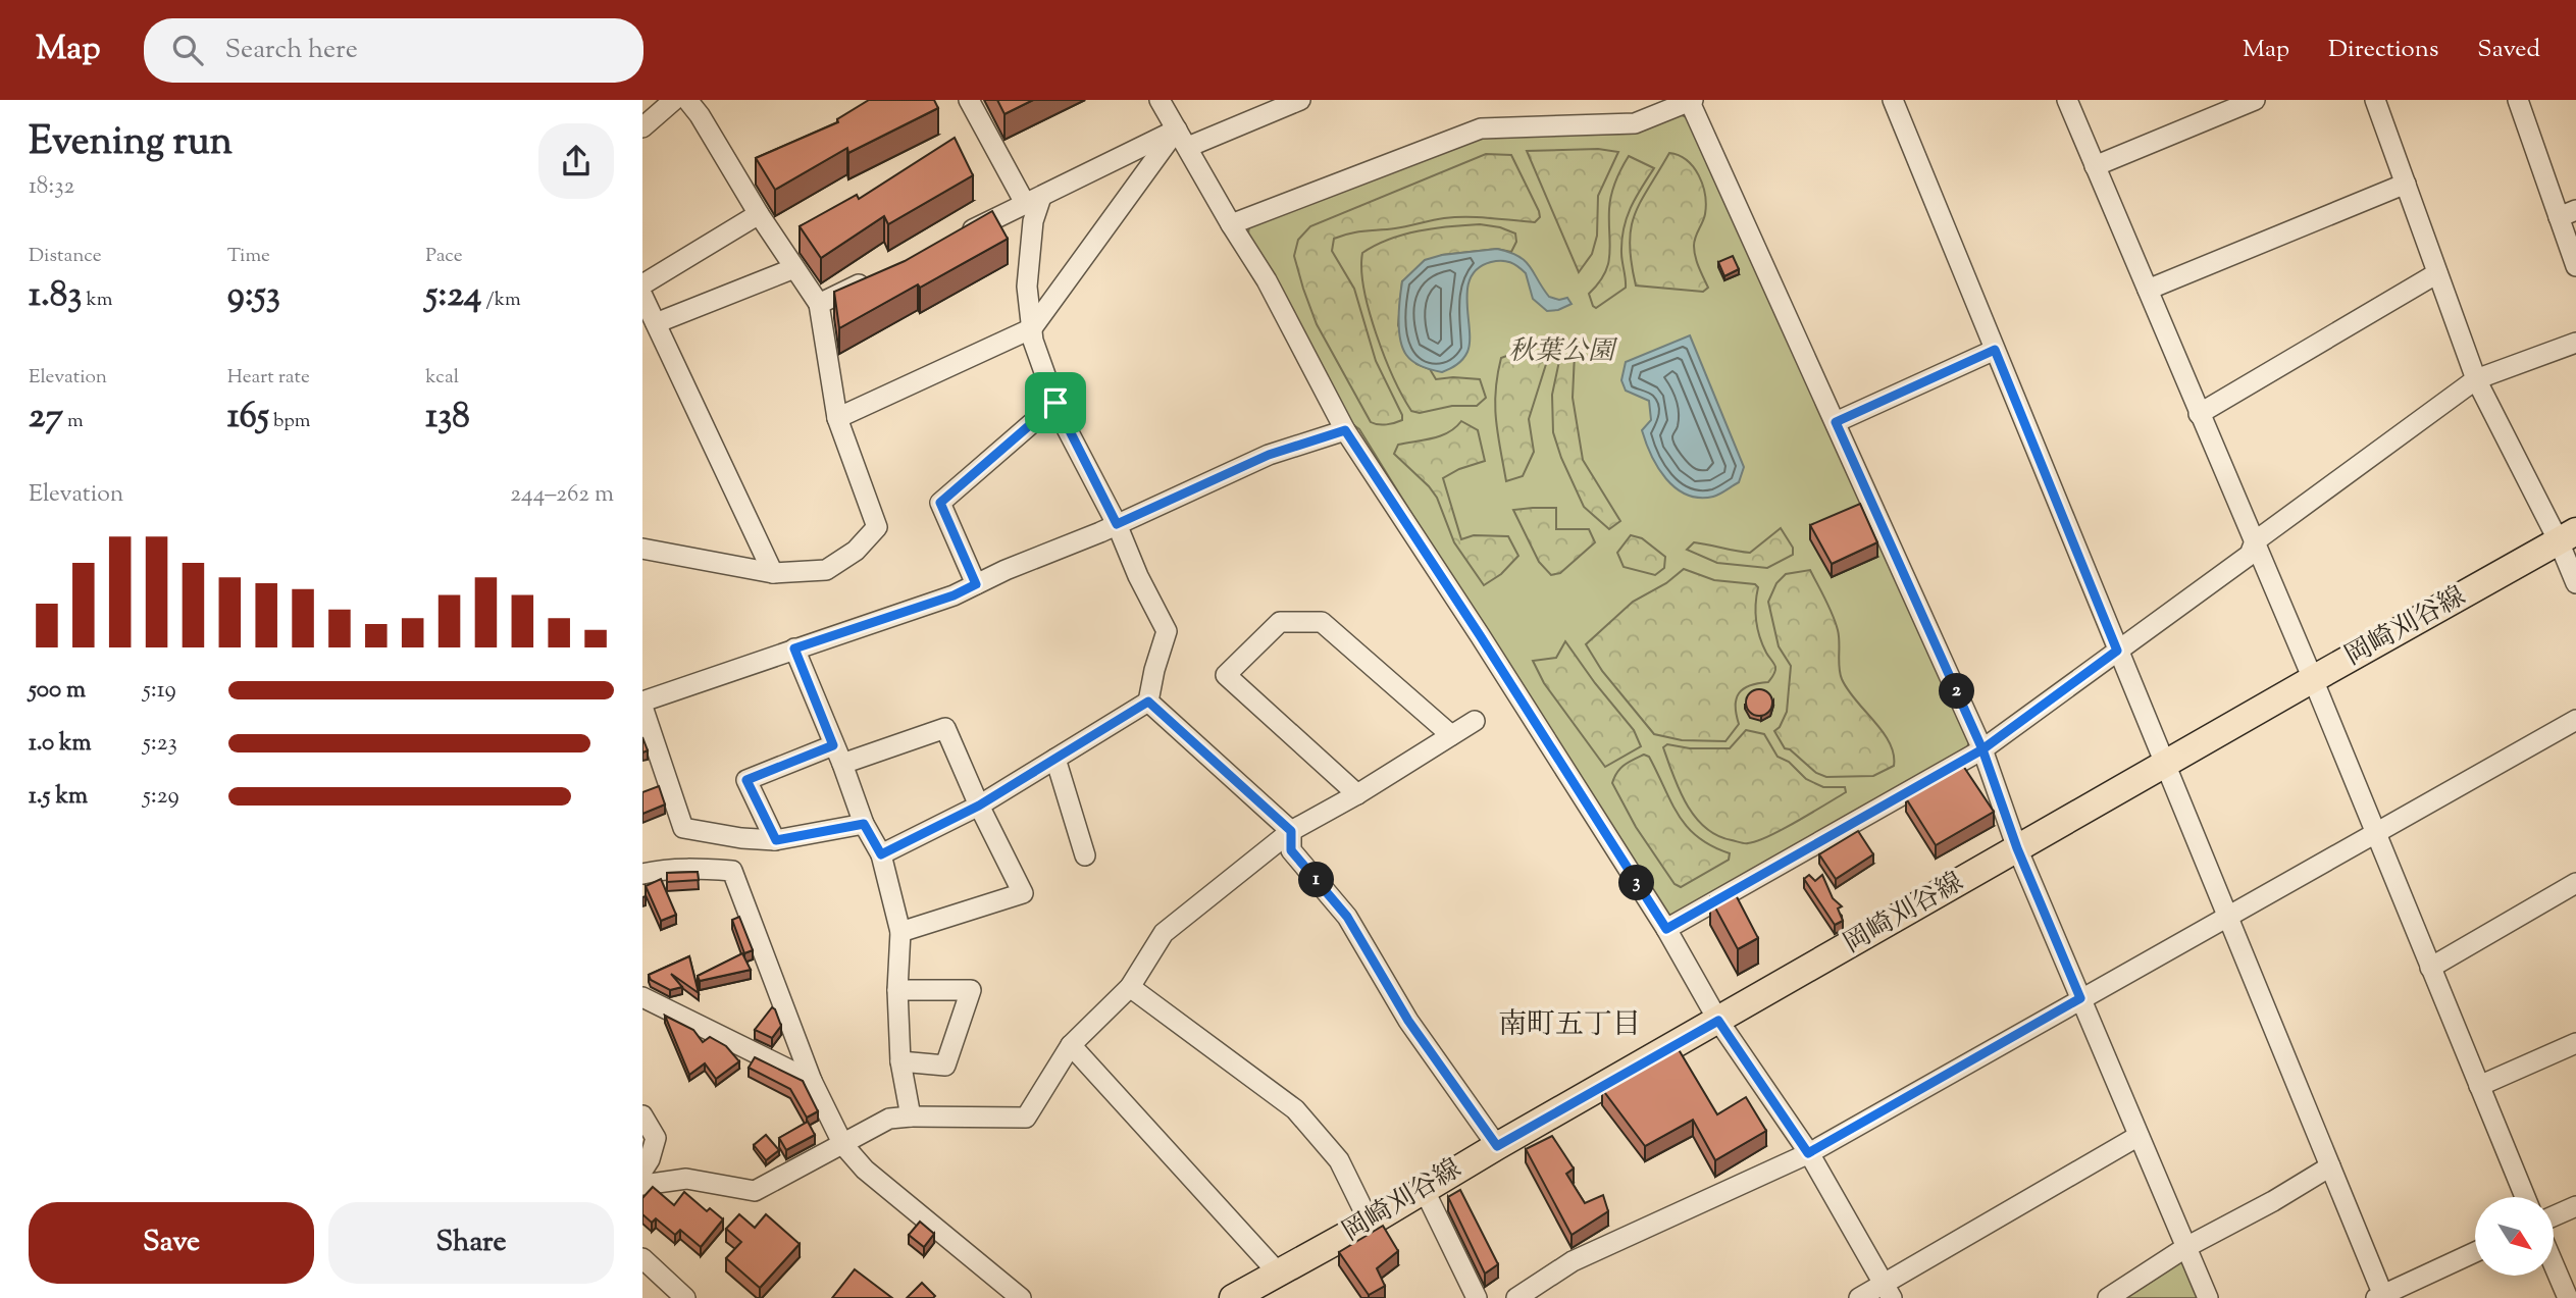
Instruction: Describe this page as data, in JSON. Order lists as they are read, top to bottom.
{
  "streets": {
    "main road": ["岡崎刈谷線"]
  },
  "districts": ["南町五丁目"],
  "parks": ["秋葉公園"],
  "north": "bottom right",
  "page": {
    "header": "Map",
    "search": "Search here",
    "nav": ["Map", "Directions", "Saved"],
    "heading": ["Evening run", "18:32"],
    "stats": [
      ["Distance", "1.83 km"],
      ["Time", "9:53"],
      ["Pace", "5:24 /km"],
      ["Elevation", "27 m"],
      ["Heart rate", "165 bpm"],
      ["kcal", "138"]
    ],
    "chart": ["Elevation", "244–262 m"],
    "list": [
      {
        "name": "500 m",
        "note": "5:19"
      },
      {
        "name": "1.0 km",
        "note": "5:23"
      },
      {
        "name": "1.5 km",
        "note": "5:29"
      }
    ],
    "pins": ["2", "1", "3"],
    "buttons": ["Save", "Share"]
  }
}
